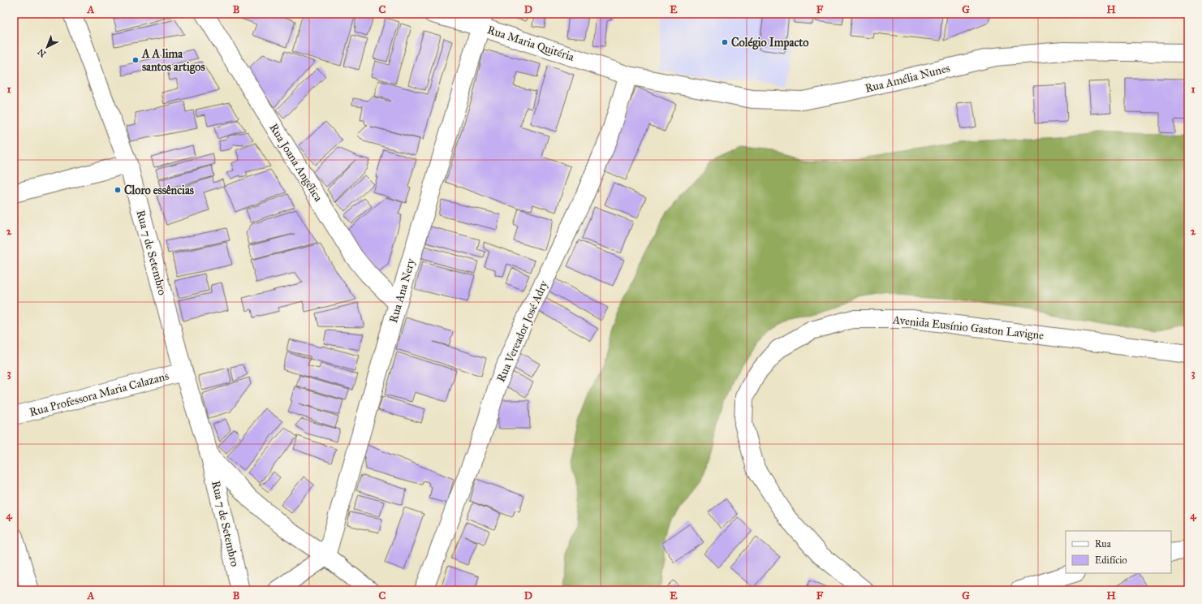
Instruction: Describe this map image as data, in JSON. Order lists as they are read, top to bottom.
{
  "streets": {
    "street": [
      "Rua Maria Quitéria",
      "Rua Amélia Nunes",
      "Rua Joana Angélica",
      "Rua 7 de Setembro",
      "Rua Ana Nery",
      "Avenida Eusínio Gaston Lavigne",
      "Rua Vereador José Adry",
      "Rua Professora Maria Calazans"
    ]
  },
  "crossings": [
    ["Rua Maria Quitéria", "Rua Amélia Nunes"],
    ["Rua Maria Quitéria", "Rua Ana Nery"],
    ["Rua Maria Quitéria", "Rua Vereador José Adry"],
    ["Rua Amélia Nunes", "Rua Vereador José Adry"],
    ["Rua Joana Angélica", "Rua Ana Nery"],
    ["Rua 7 de Setembro", "Rua Ana Nery"],
    ["Rua 7 de Setembro", "Rua Professora Maria Calazans"]
  ],
  "places": ["Colégio Impacto", "A A lima santos artigos", "Cloro essências"],
  "legend": ["Rua", "Edifício"],
  "north": "bottom left",
  "grid": {
    "columns": [
      "A",
      "B",
      "C",
      "D",
      "E",
      "F",
      "G",
      "H"
    ],
    "rows": [
      "1",
      "2",
      "3",
      "4"
    ]
  }
}
